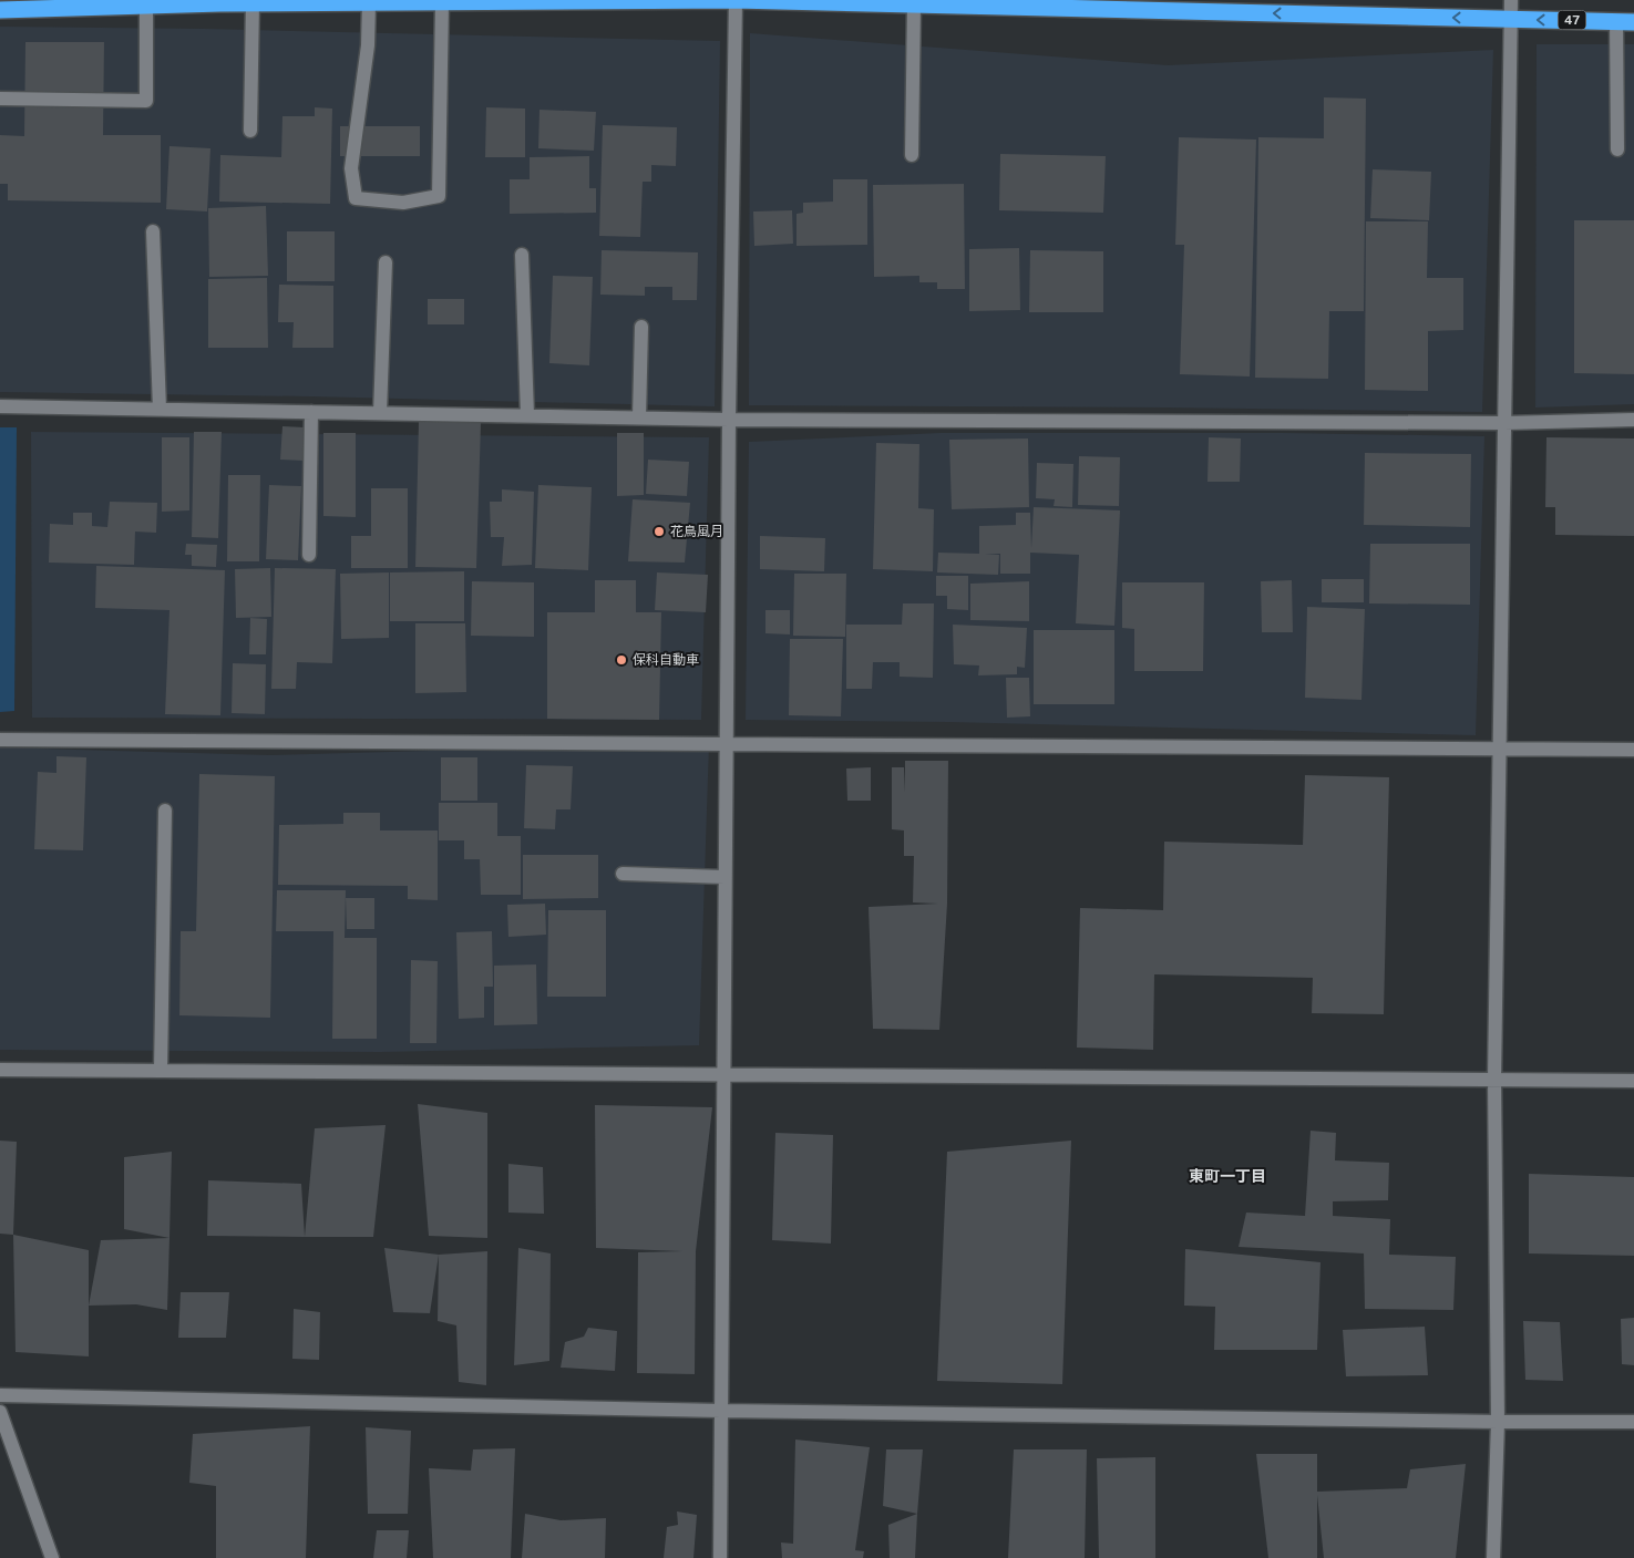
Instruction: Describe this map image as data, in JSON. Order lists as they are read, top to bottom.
{
  "streets": {
    "highway": ["47"]
  },
  "districts": ["東町一丁目"],
  "places": ["花鳥風月", "保科自動車"]
}
